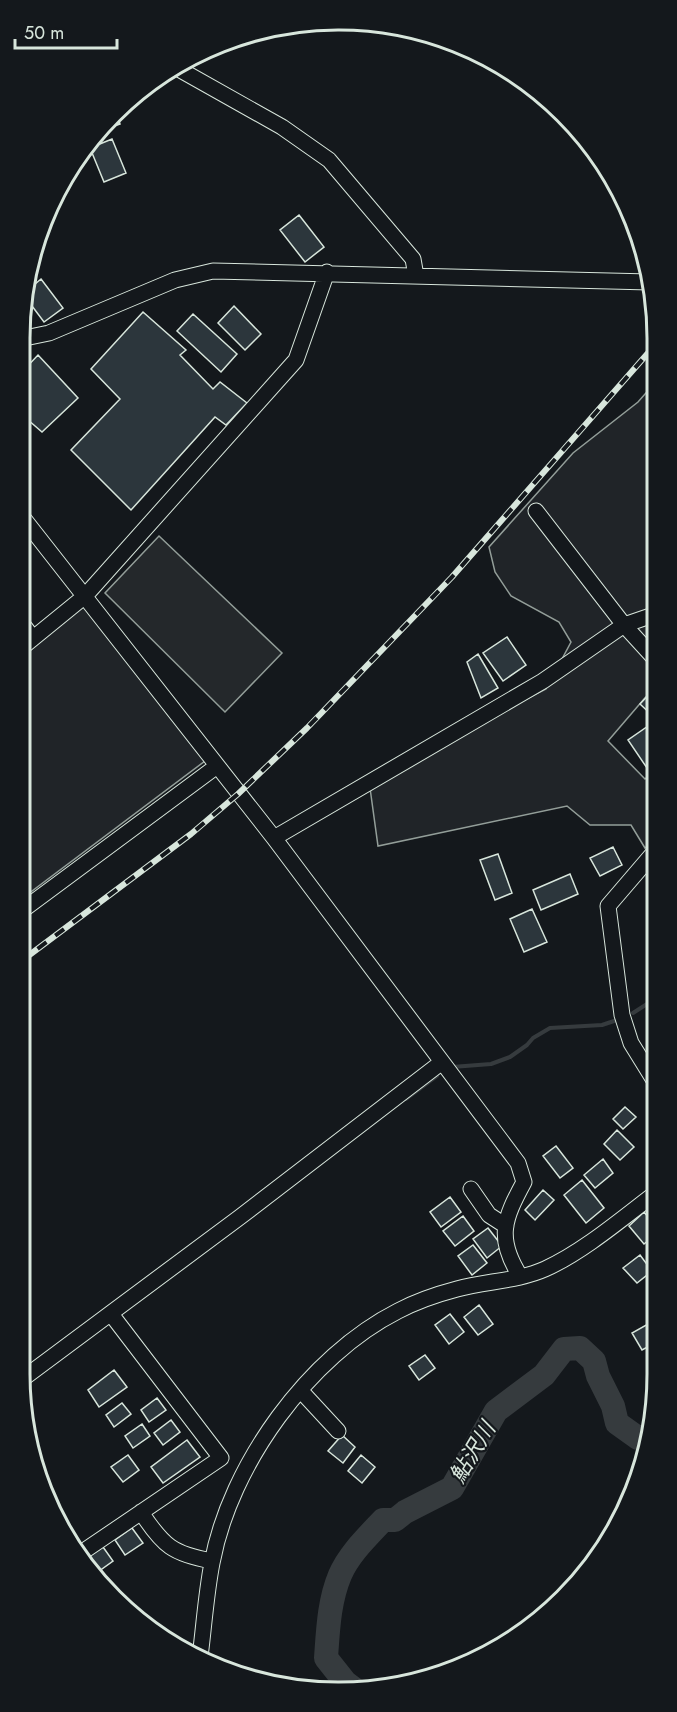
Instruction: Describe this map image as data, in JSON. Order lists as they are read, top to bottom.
{
  "water": ["鮎沢川"],
  "scale_bar": "50 m"
}
